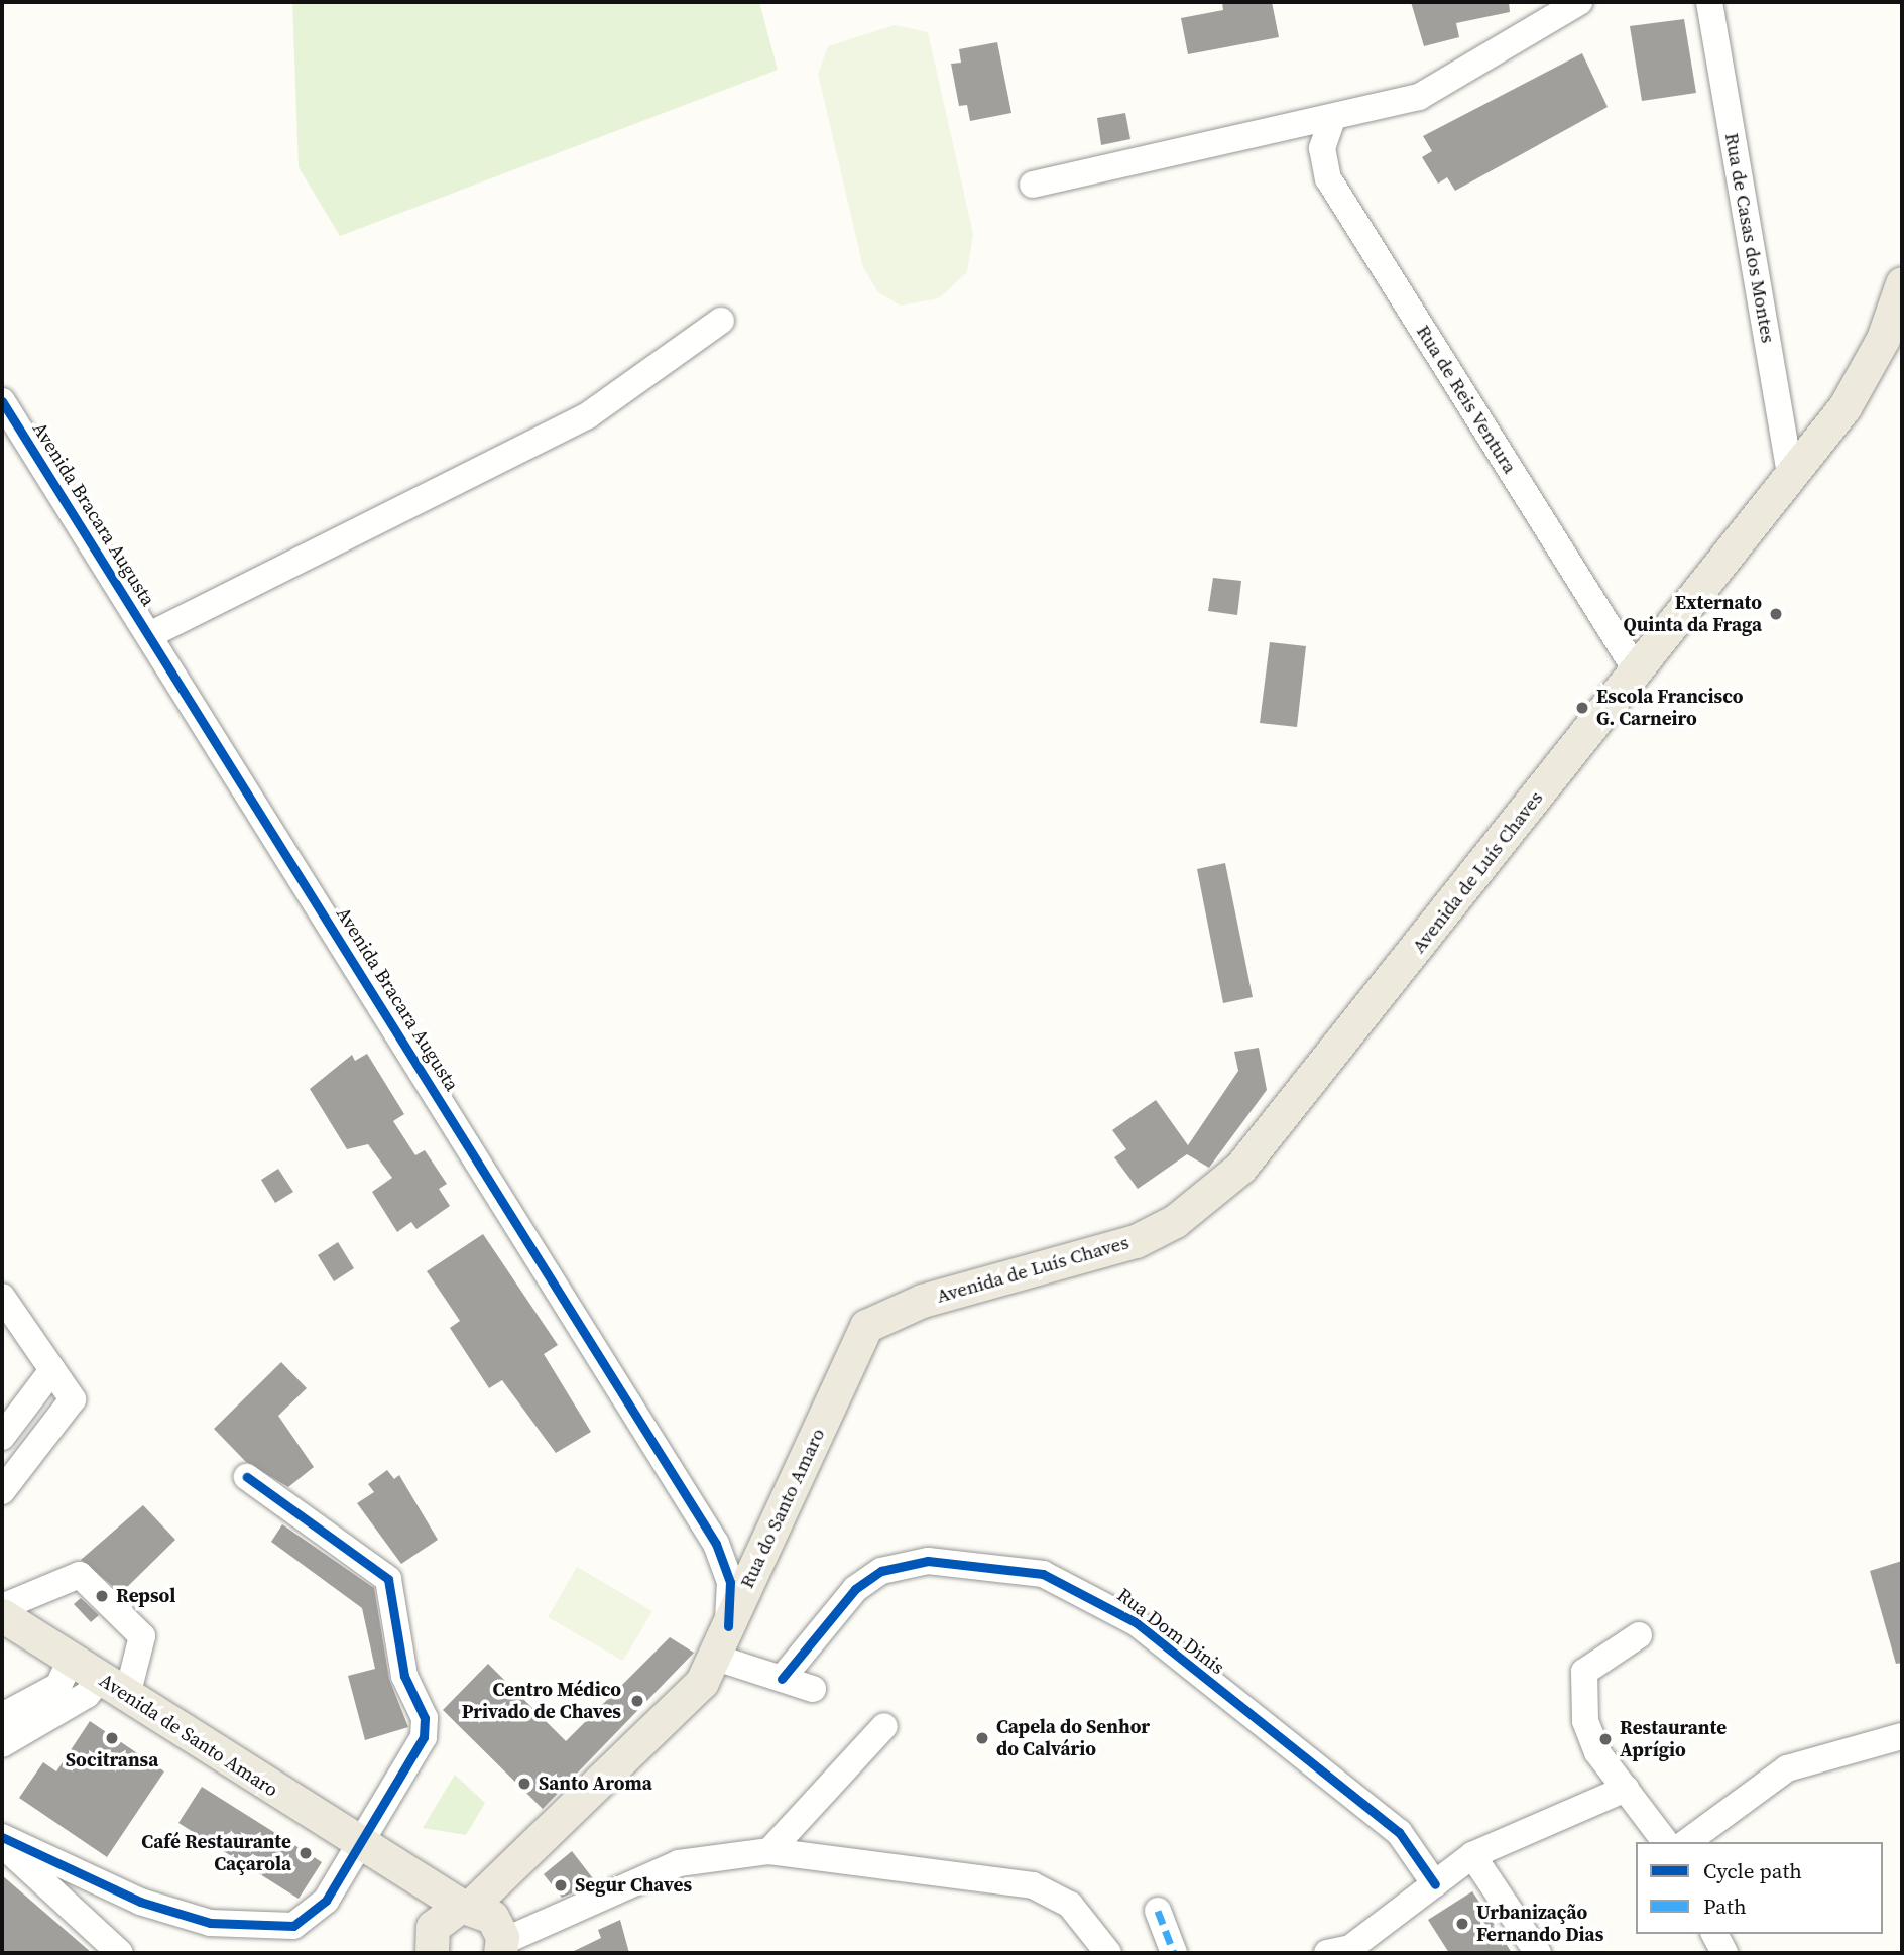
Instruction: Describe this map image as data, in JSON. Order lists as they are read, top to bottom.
{
  "streets": {
    "main road": ["Avenida de Luís Chaves", "Rua do Santo Amaro", "Avenida de Santo Amaro"],
    "street": [
      "Rua de Casas dos Montes",
      "Rua de Reis Ventura",
      "Avenida Bracara Augusta",
      "Rua Dom Dinis"
    ]
  },
  "crossings": [
    ["Rua de Casas dos Montes", "Avenida de Luís Chaves"],
    ["Rua de Reis Ventura", "Avenida de Luís Chaves"],
    ["Avenida Bracara Augusta", "Rua do Santo Amaro"],
    ["Avenida de Luís Chaves", "Rua do Santo Amaro"],
    ["Rua do Santo Amaro", "Avenida de Santo Amaro"]
  ],
  "places": [
    "Externato Quinta da Fraga",
    "Escola Francisco G. Carneiro",
    "Repsol",
    "Centro Médico Privado de Chaves",
    "Socitransa",
    "Capela do Senhor do Calvário",
    "Restaurante Aprígio",
    "Santo Aroma",
    "Café Restaurante Caçarola",
    "Segur Chaves",
    "Urbanização Fernando Dias"
  ],
  "legend": ["Cycle path", "Path"]
}
